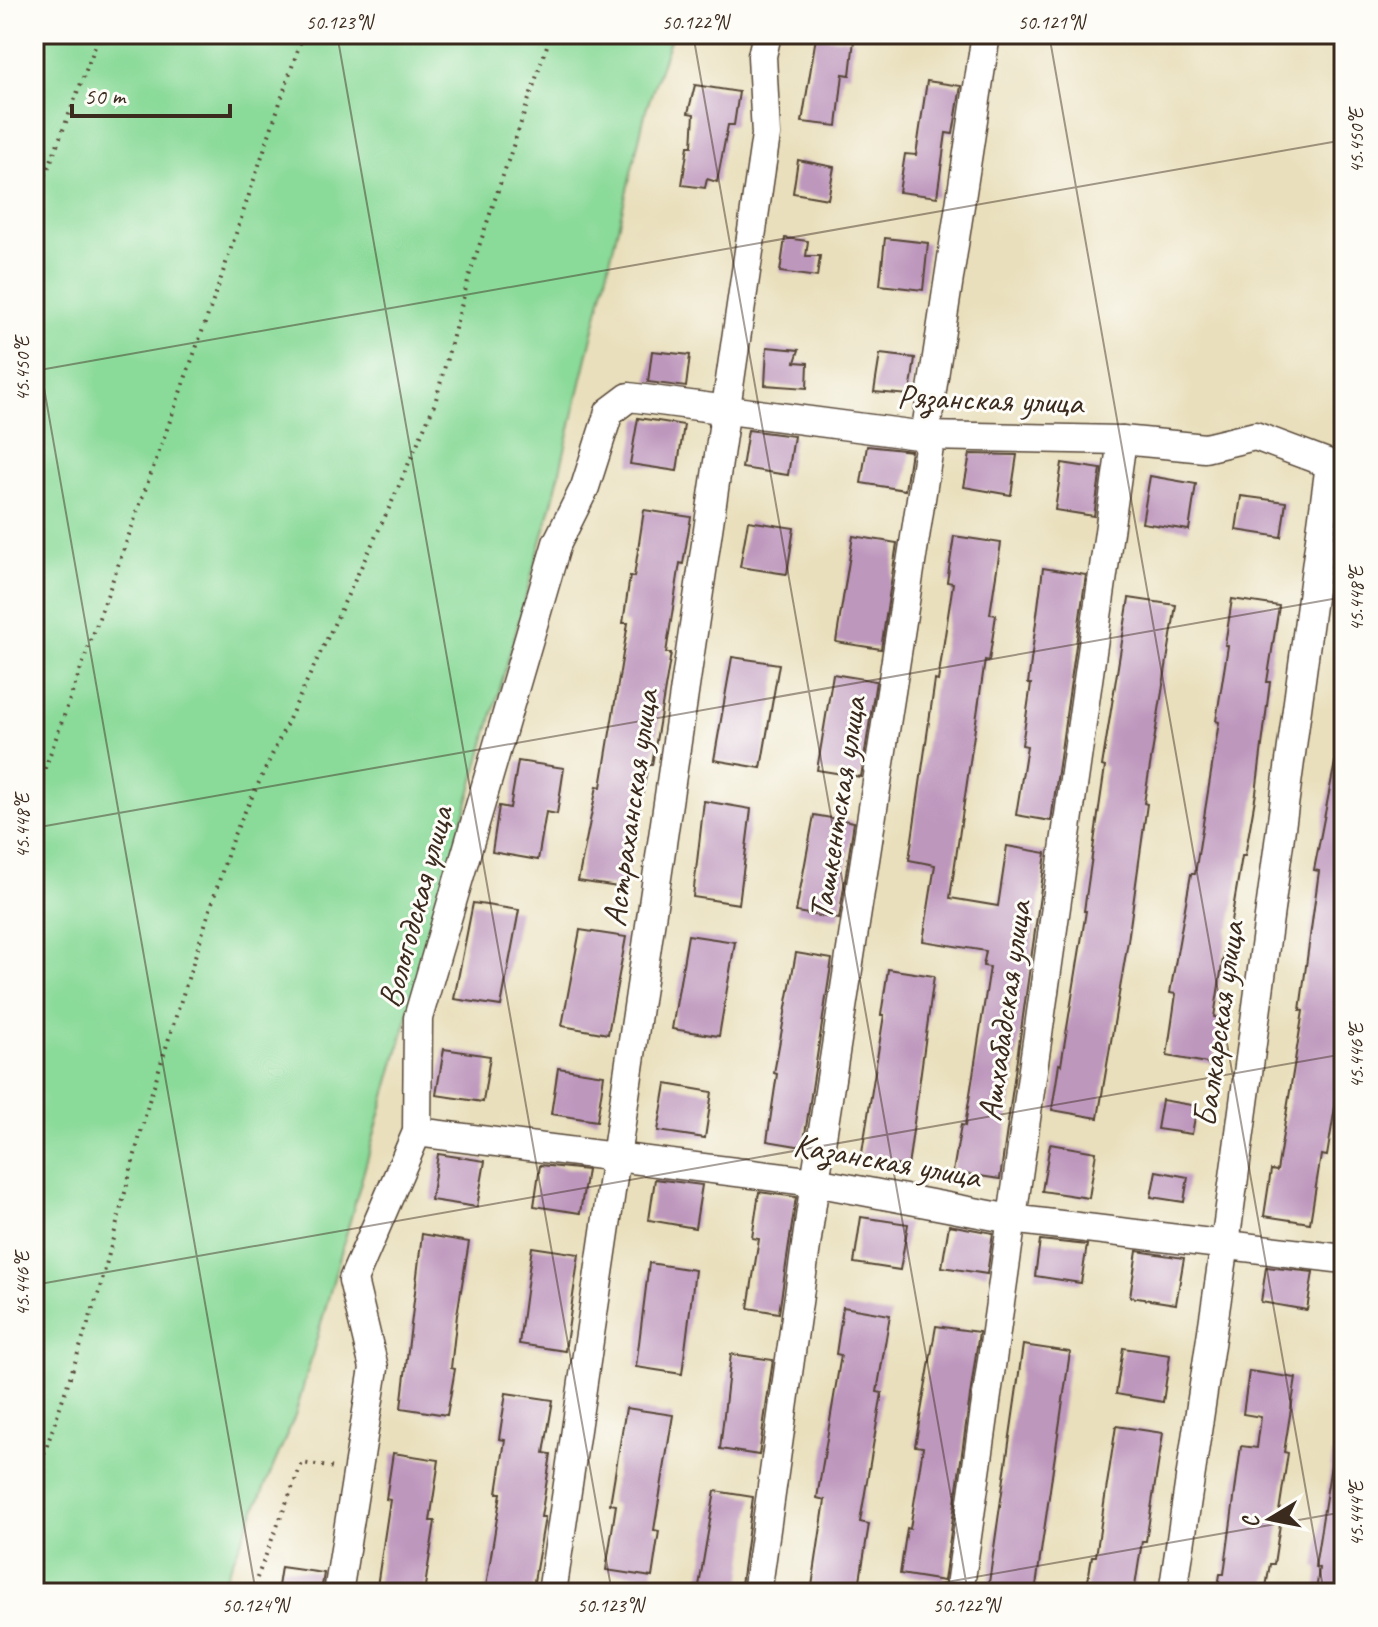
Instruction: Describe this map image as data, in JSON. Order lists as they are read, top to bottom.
{
  "streets": {
    "street": [
      "Рязанская улица",
      "Астраханская улица",
      "Ташкентская улица",
      "Вологодская улица",
      "Ашхабадская улица",
      "Балкарская улица",
      "Казанская улица"
    ]
  },
  "crossings": [
    ["Рязанская улица", "Астраханская улица"],
    ["Рязанская улица", "Ташкентская улица"],
    ["Рязанская улица", "Вологодская улица"],
    ["Рязанская улица", "Ашхабадская улица"],
    ["Рязанская улица", "Балкарская улица"],
    ["Астраханская улица", "Казанская улица"],
    ["Ташкентская улица", "Казанская улица"],
    ["Вологодская улица", "Казанская улица"],
    ["Ашхабадская улица", "Казанская улица"],
    ["Балкарская улица", "Казанская улица"]
  ],
  "scale_bar": "50 m",
  "north": "left",
  "coordinates": [
    "50.123°N",
    "50.122°N",
    "50.121°N",
    "45.450°E",
    "45.448°E",
    "45.446°E",
    "45.444°E",
    "50.124°N"
  ]
}
